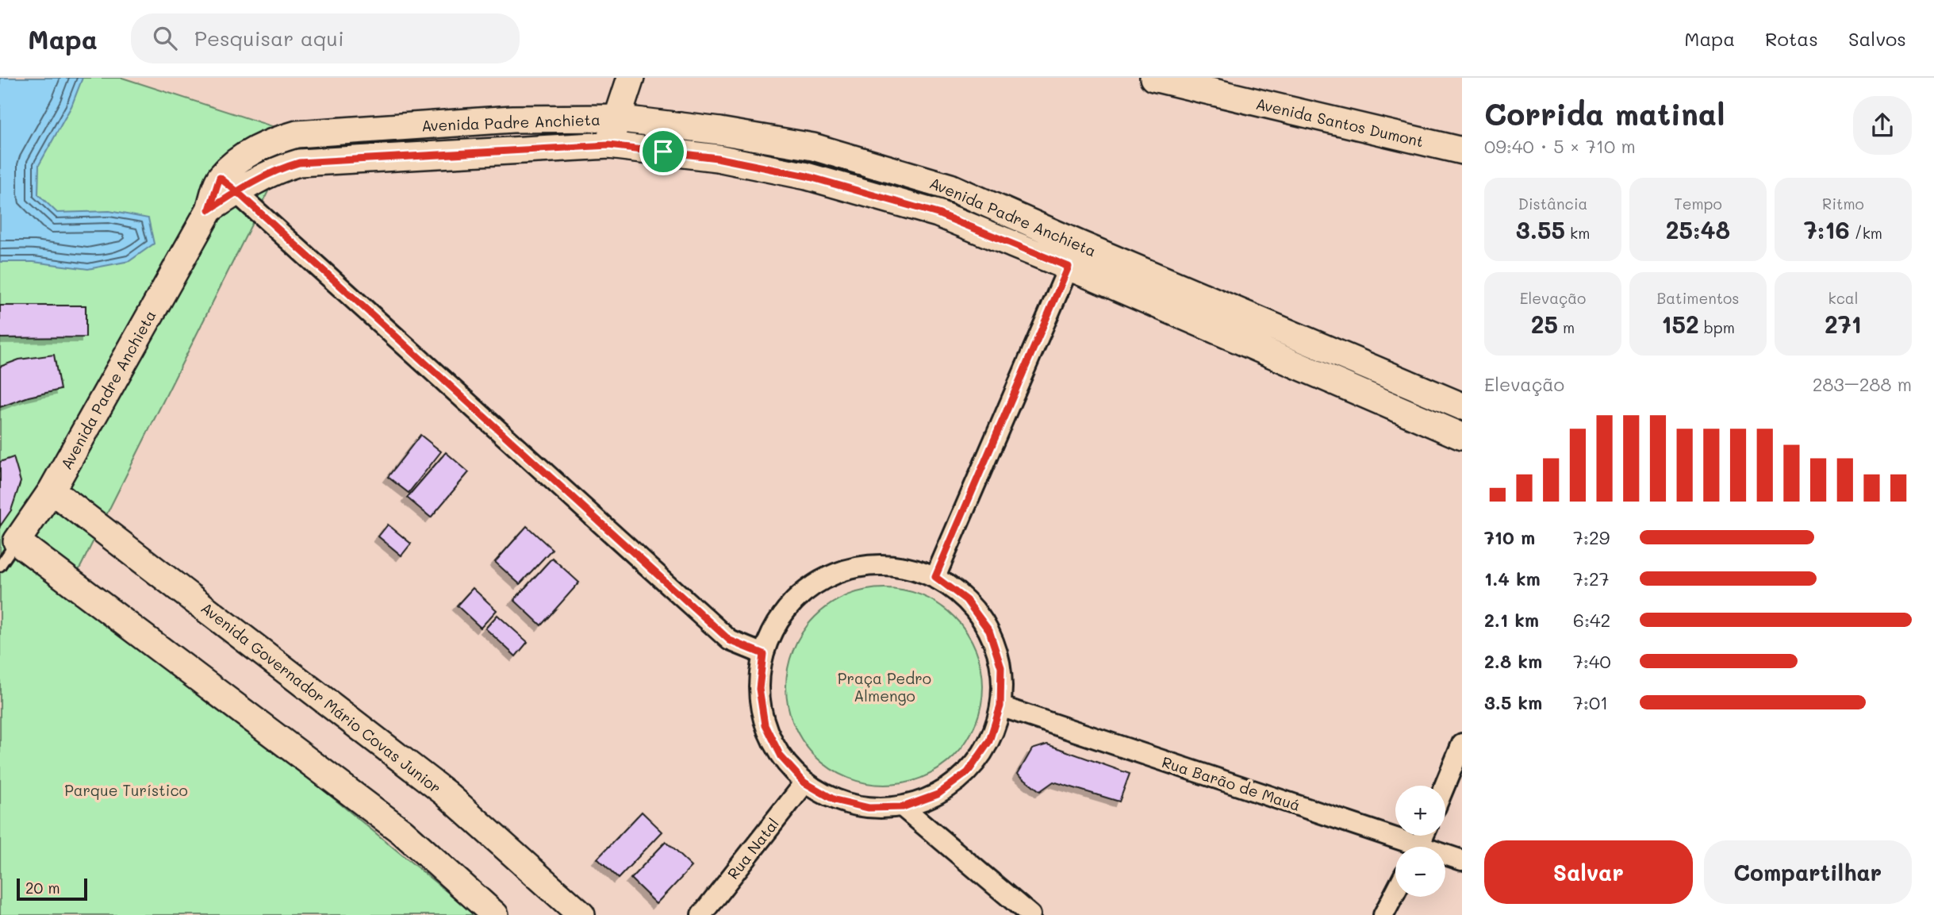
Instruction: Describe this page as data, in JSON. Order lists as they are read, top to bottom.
{
  "streets": {
    "main road": ["Avenida Padre Anchieta", "Avenida Santos Dumont", "Avenida Governador Mário Covas Junior"],
    "street": ["Rua Barão de Mauá", "Rua Natal"]
  },
  "crossings": [
    ["Avenida Padre Anchieta", "Avenida Governador Mário Covas Junior"]
  ],
  "parks": ["Praça Pedro Almengo", "Parque Turístico"],
  "scale_bar": "20 m",
  "page": {
    "header": "Mapa",
    "search": "Pesquisar aqui",
    "nav": ["Mapa", "Rotas", "Salvos"],
    "heading": ["Corrida matinal", "09:40 · 5 × 710 m"],
    "stats": [
      ["Distância", "3.55 km"],
      ["Tempo", "25:48"],
      ["Ritmo", "7:16 /km"],
      ["Elevação", "25 m"],
      ["Batimentos", "152 bpm"],
      ["kcal", "271"]
    ],
    "chart": ["Elevação", "283–288 m"],
    "list": [
      {
        "name": "710 m",
        "note": "7:29"
      },
      {
        "name": "1.4 km",
        "note": "7:27"
      },
      {
        "name": "2.1 km",
        "note": "6:42"
      },
      {
        "name": "2.8 km",
        "note": "7:40"
      },
      {
        "name": "3.5 km",
        "note": "7:01"
      }
    ],
    "map_buttons": ["+", "−"],
    "buttons": ["Salvar", "Compartilhar"],
    "scale": "20 m"
  }
}
